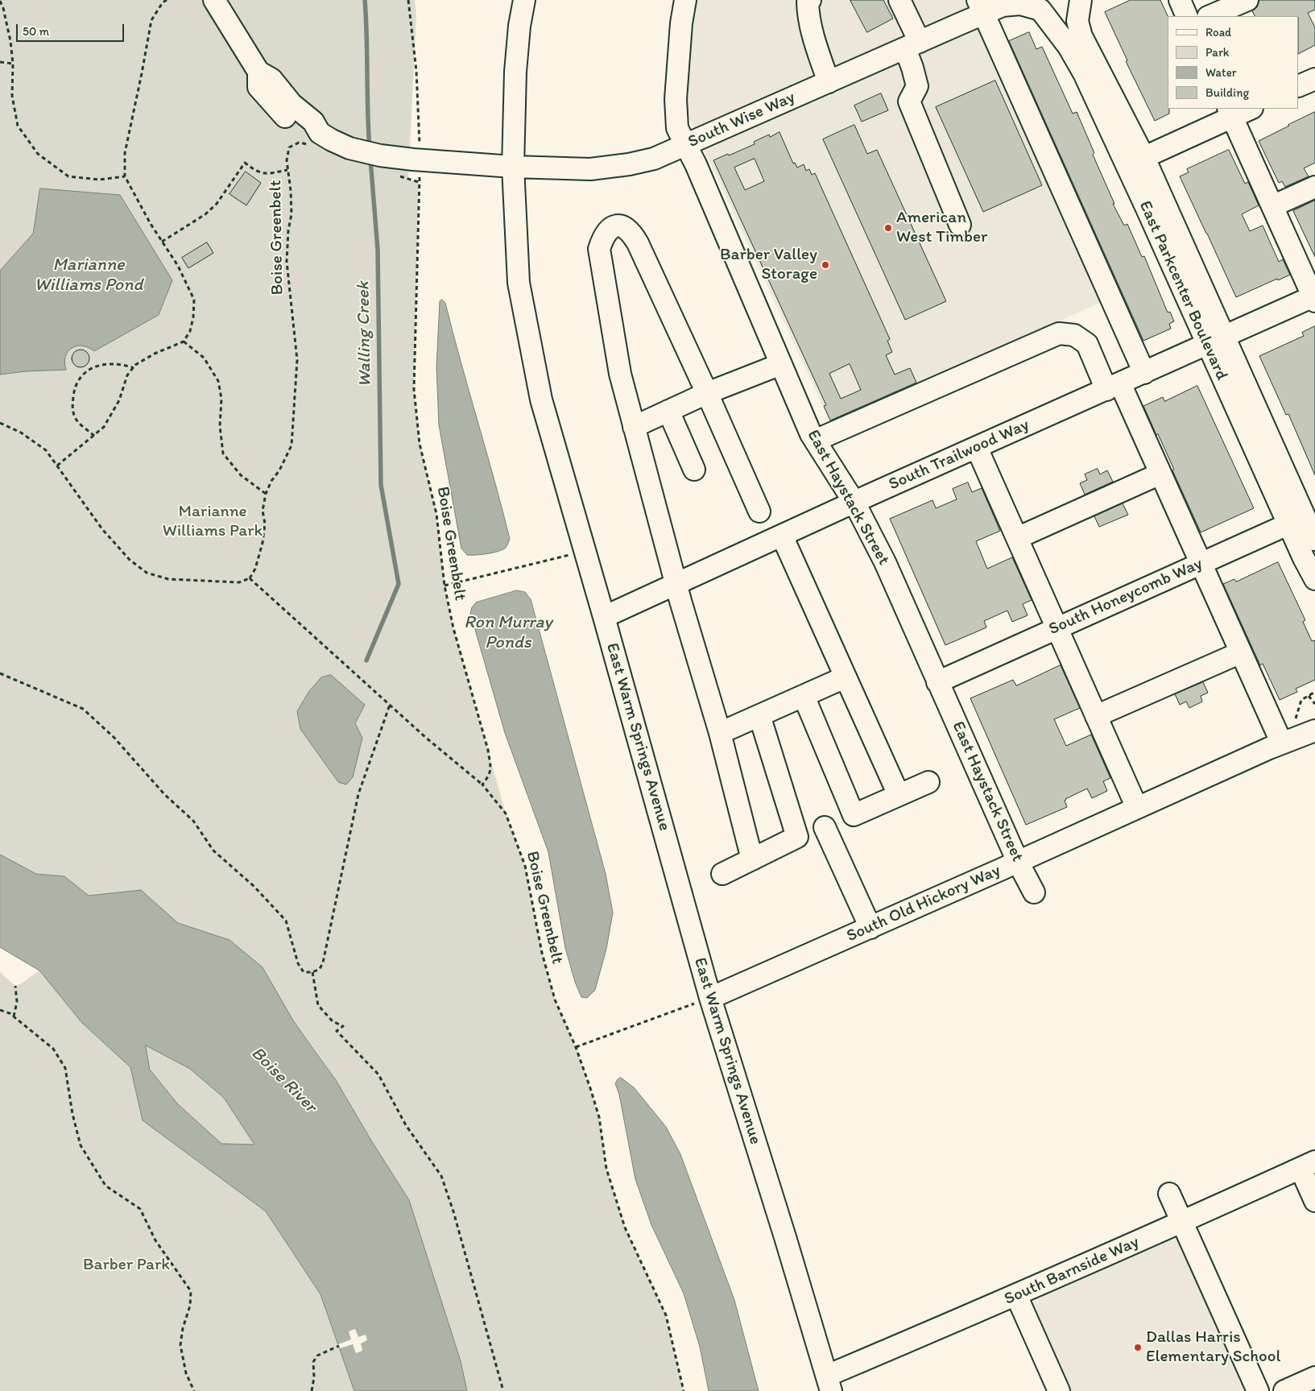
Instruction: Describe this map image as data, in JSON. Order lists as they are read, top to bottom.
{
  "streets": {
    "street": [
      "South Wise Way",
      "East Parkcenter Boulevard",
      "South Trailwood Way",
      "East Haystack Street",
      "South Honeycomb Way",
      "East Warm Springs Avenue",
      "South Old Hickory Way",
      "South Barnside Way"
    ],
    "path": ["Boise Greenbelt"]
  },
  "crossings": [
    ["South Wise Way", "Boise Greenbelt"],
    ["South Wise Way", "East Parkcenter Boulevard"],
    ["South Wise Way", "East Haystack Street"],
    ["South Wise Way", "East Warm Springs Avenue"],
    ["East Parkcenter Boulevard", "South Trailwood Way"],
    ["East Parkcenter Boulevard", "South Honeycomb Way"],
    ["South Trailwood Way", "East Haystack Street"],
    ["South Trailwood Way", "East Warm Springs Avenue"],
    ["East Haystack Street", "South Honeycomb Way"],
    ["East Haystack Street", "South Old Hickory Way"],
    ["East Warm Springs Avenue", "South Old Hickory Way"],
    ["East Warm Springs Avenue", "South Barnside Way"]
  ],
  "water": [
    "Marianne Williams Pond",
    "Walling Creek",
    "Ron Murray Ponds",
    "Boise River"
  ],
  "parks": ["Marianne Williams Park", "Barber Park"],
  "places": ["American West Timber", "Barber Valley Storage", "Dallas Harris Elementary School"],
  "legend": [
    "Road",
    "Park",
    "Water",
    "Building"
  ],
  "scale_bar": "50 m"
}
